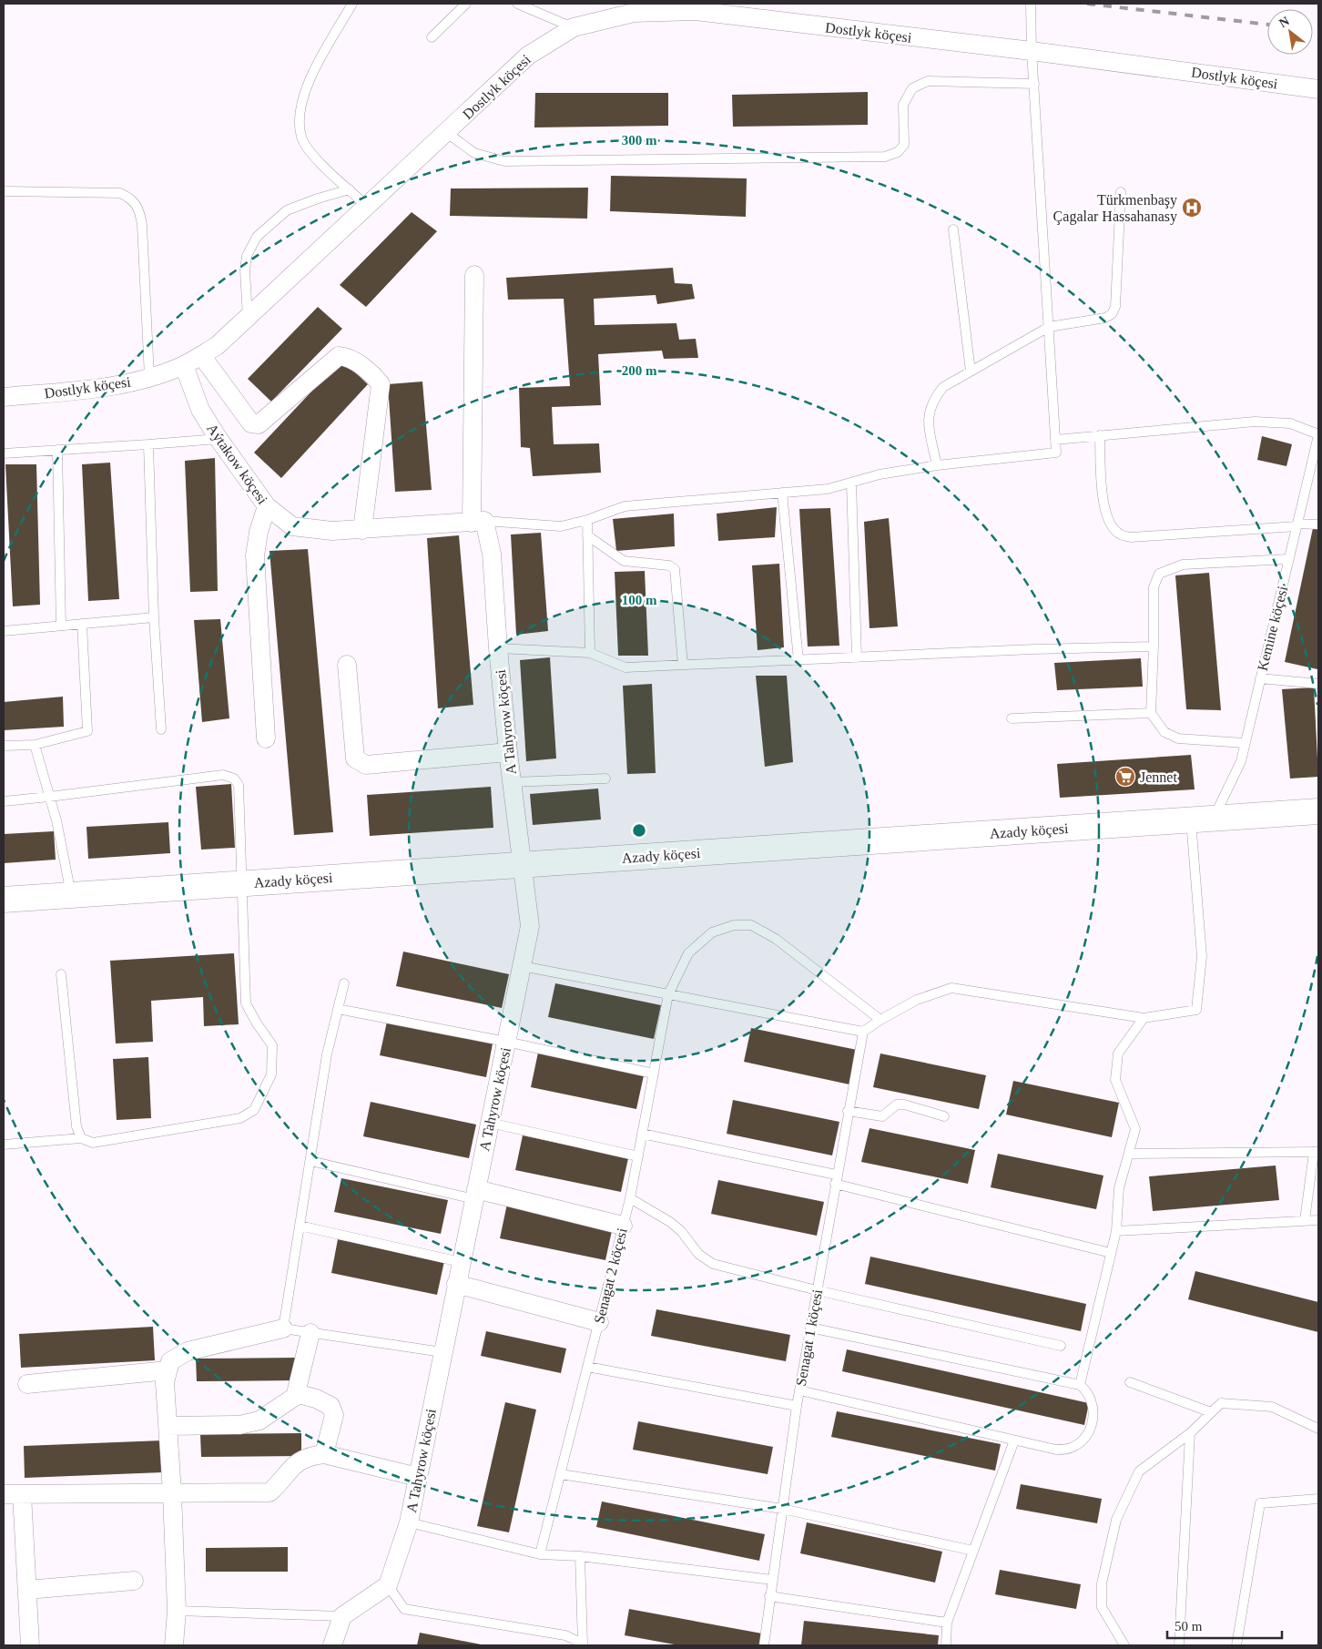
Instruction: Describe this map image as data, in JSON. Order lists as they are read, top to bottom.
{
  "streets": {
    "main road": ["Azady köçesi"],
    "street": ["Dostlyk köçesi", "Aýtakow köçesi", "A Tahyrow köçesi"],
    "lane": ["Kemine köçesi", "Senagat 2 köçesi", "Senagat 1 köçesi"]
  },
  "crossings": [
    ["Dostlyk köçesi", "Aýtakow köçesi"],
    ["Aýtakow köçesi", "A Tahyrow köçesi"],
    ["Kemine köçesi", "Azady köçesi"],
    ["A Tahyrow köçesi", "Azady köçesi"]
  ],
  "places": {
    "hospital": ["Türkmenbaşy Çagalar Hassahanasy"],
    "supermarket": ["Jennet"]
  },
  "scale_bar": "50 m",
  "north": "top left",
  "rings": ["300 m", "200 m", "100 m"]
}
